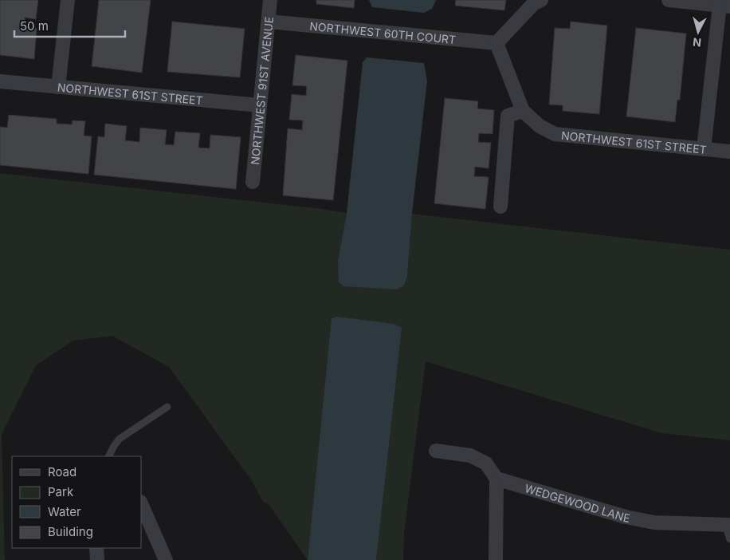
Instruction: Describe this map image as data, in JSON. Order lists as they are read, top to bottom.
{
  "streets": {
    "street": [
      "NORTHWEST 60TH COURT",
      "NORTHWEST 91ST AVENUE",
      "NORTHWEST 61ST STREET",
      "WEDGEWOOD LANE"
    ]
  },
  "crossings": [
    ["NORTHWEST 60TH COURT", "NORTHWEST 91ST AVENUE"],
    ["NORTHWEST 60TH COURT", "NORTHWEST 61ST STREET"],
    ["NORTHWEST 91ST AVENUE", "NORTHWEST 61ST STREET"]
  ],
  "legend": [
    "Road",
    "Park",
    "Water",
    "Building"
  ],
  "scale_bar": "50 m",
  "north": "bottom"
}
